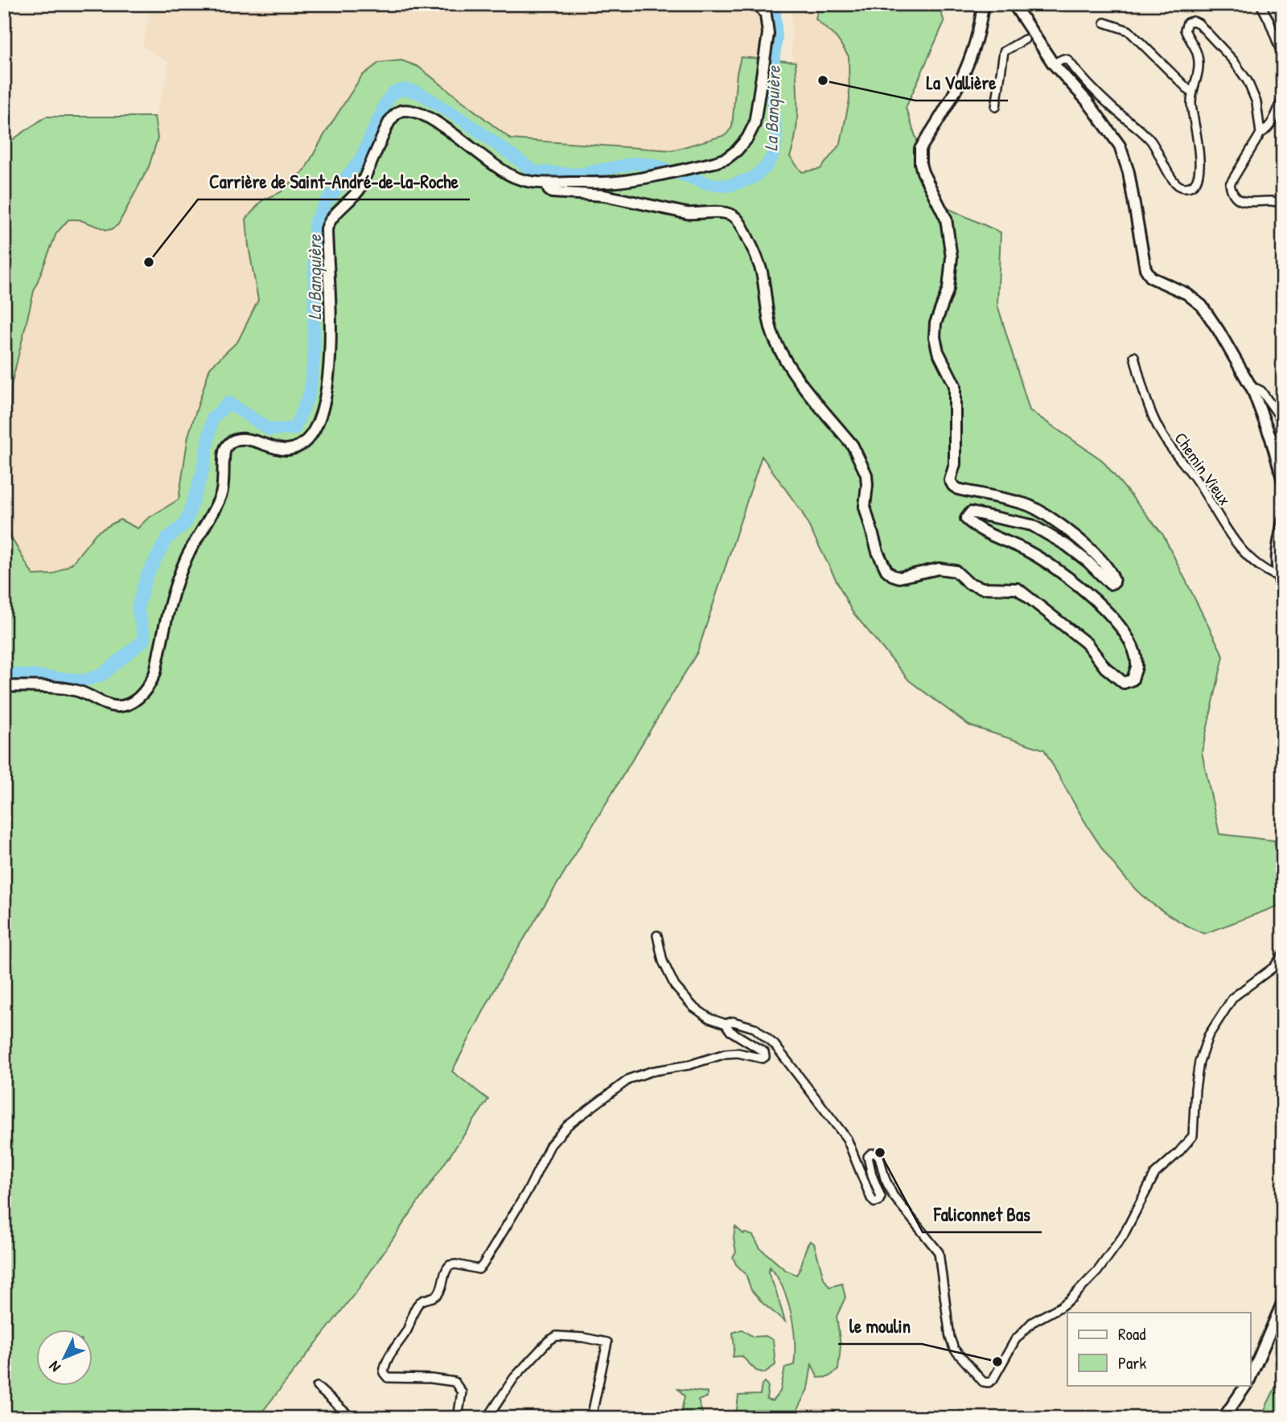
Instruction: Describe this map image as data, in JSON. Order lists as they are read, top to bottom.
{
  "streets": {
    "street": ["Chemin Vieux"]
  },
  "water": ["La Banquière"],
  "places": [
    "La Vallière",
    "Carrière de Saint-André-de-la-Roche",
    "Faliconnet Bas",
    "le moulin"
  ],
  "legend": ["Road", "Park"],
  "north": "bottom left"
}
